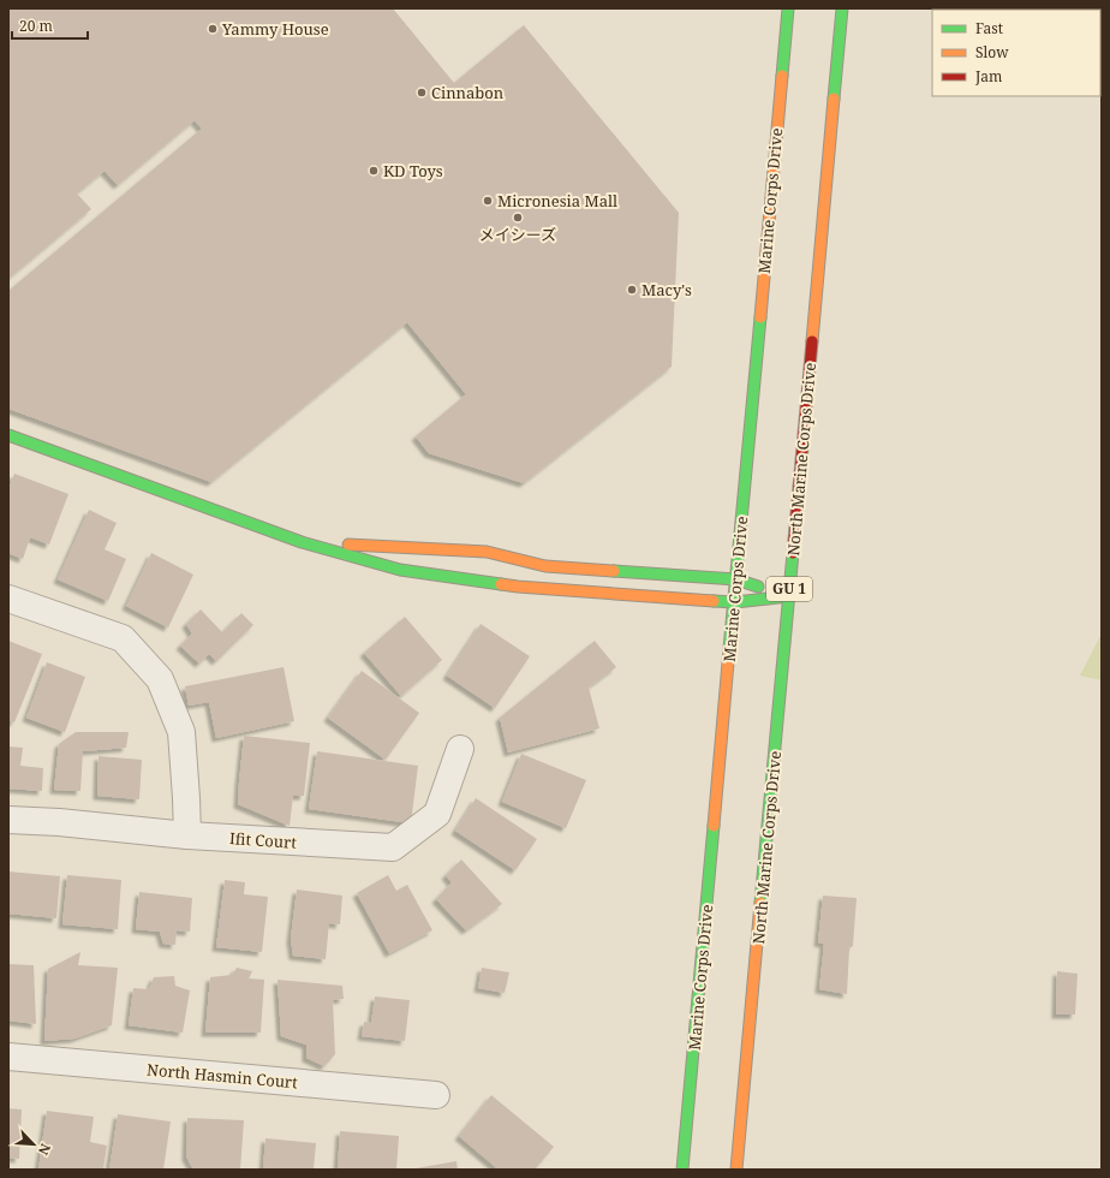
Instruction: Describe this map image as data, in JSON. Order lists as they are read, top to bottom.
{
  "streets": {
    "main road": ["Marine Corps Drive", "North Marine Corps Drive", "GU 1"],
    "street": ["Ifit Court", "North Hasmin Court"]
  },
  "places": [
    "Yammy House",
    "Cinnabon",
    "KD Toys",
    "Micronesia Mall",
    "メイシーズ",
    "Macy's"
  ],
  "legend": ["Fast", "Slow", "Jam"],
  "scale_bar": "20 m",
  "north": "bottom right"
}
